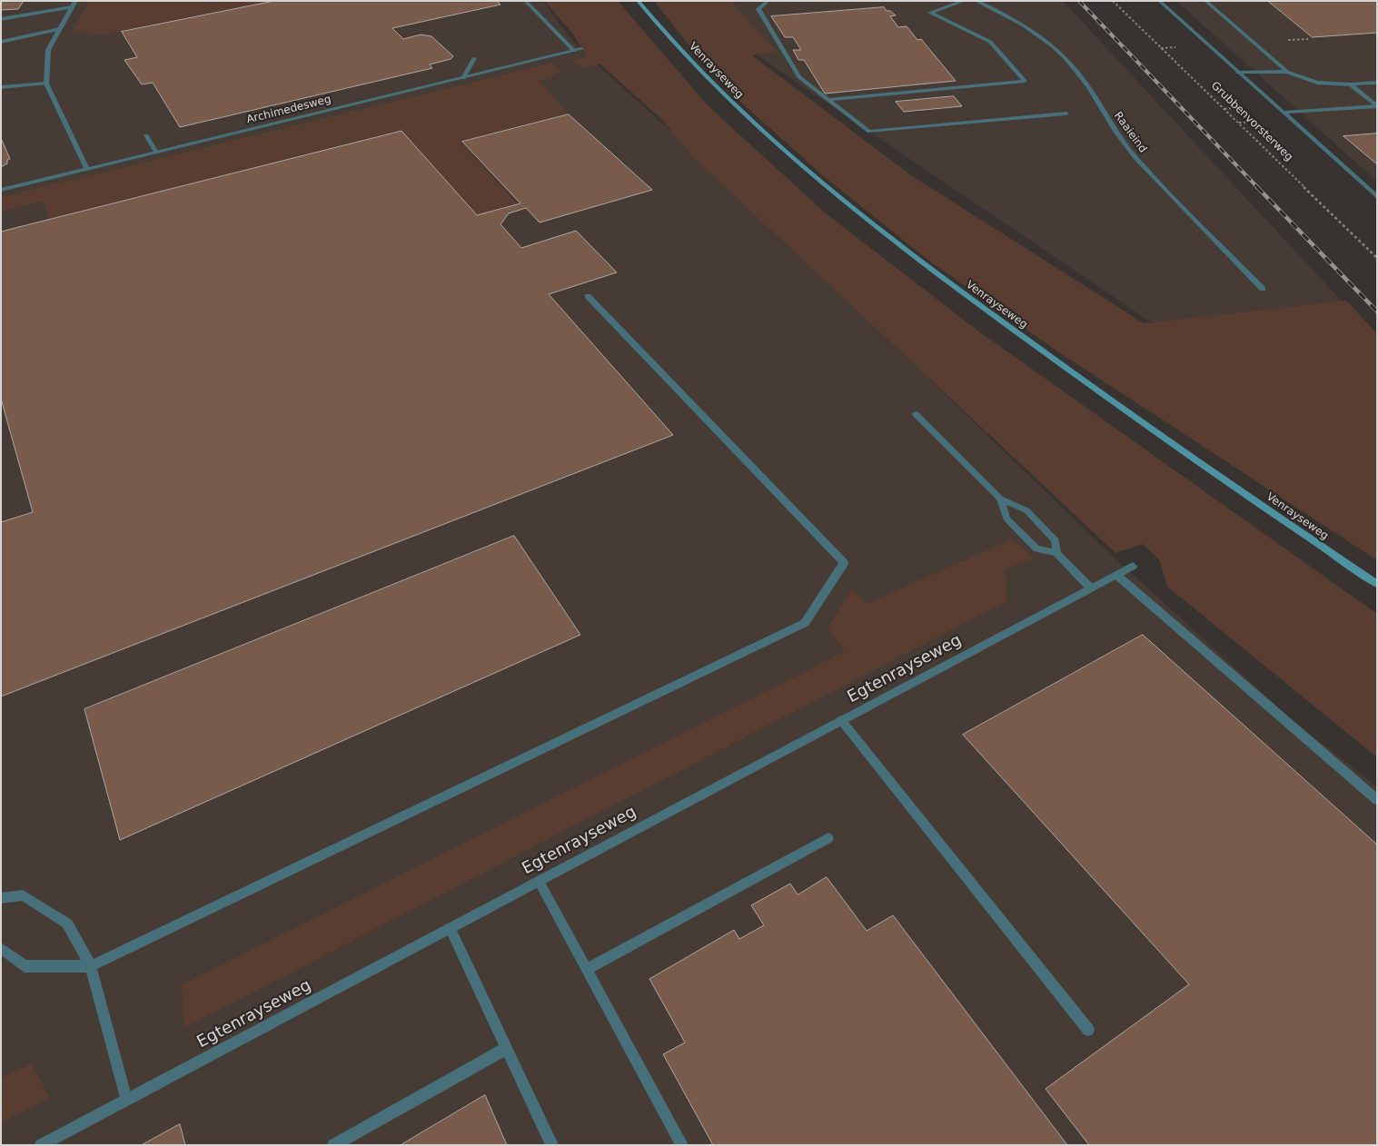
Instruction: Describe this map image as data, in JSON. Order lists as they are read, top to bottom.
{
  "streets": {
    "main road": ["Venrayseweg"],
    "street": [
      "Archimedesweg",
      "Grubbenvorsterweg",
      "Raaieind",
      "Egtenrayseweg"
    ]
  }
}
